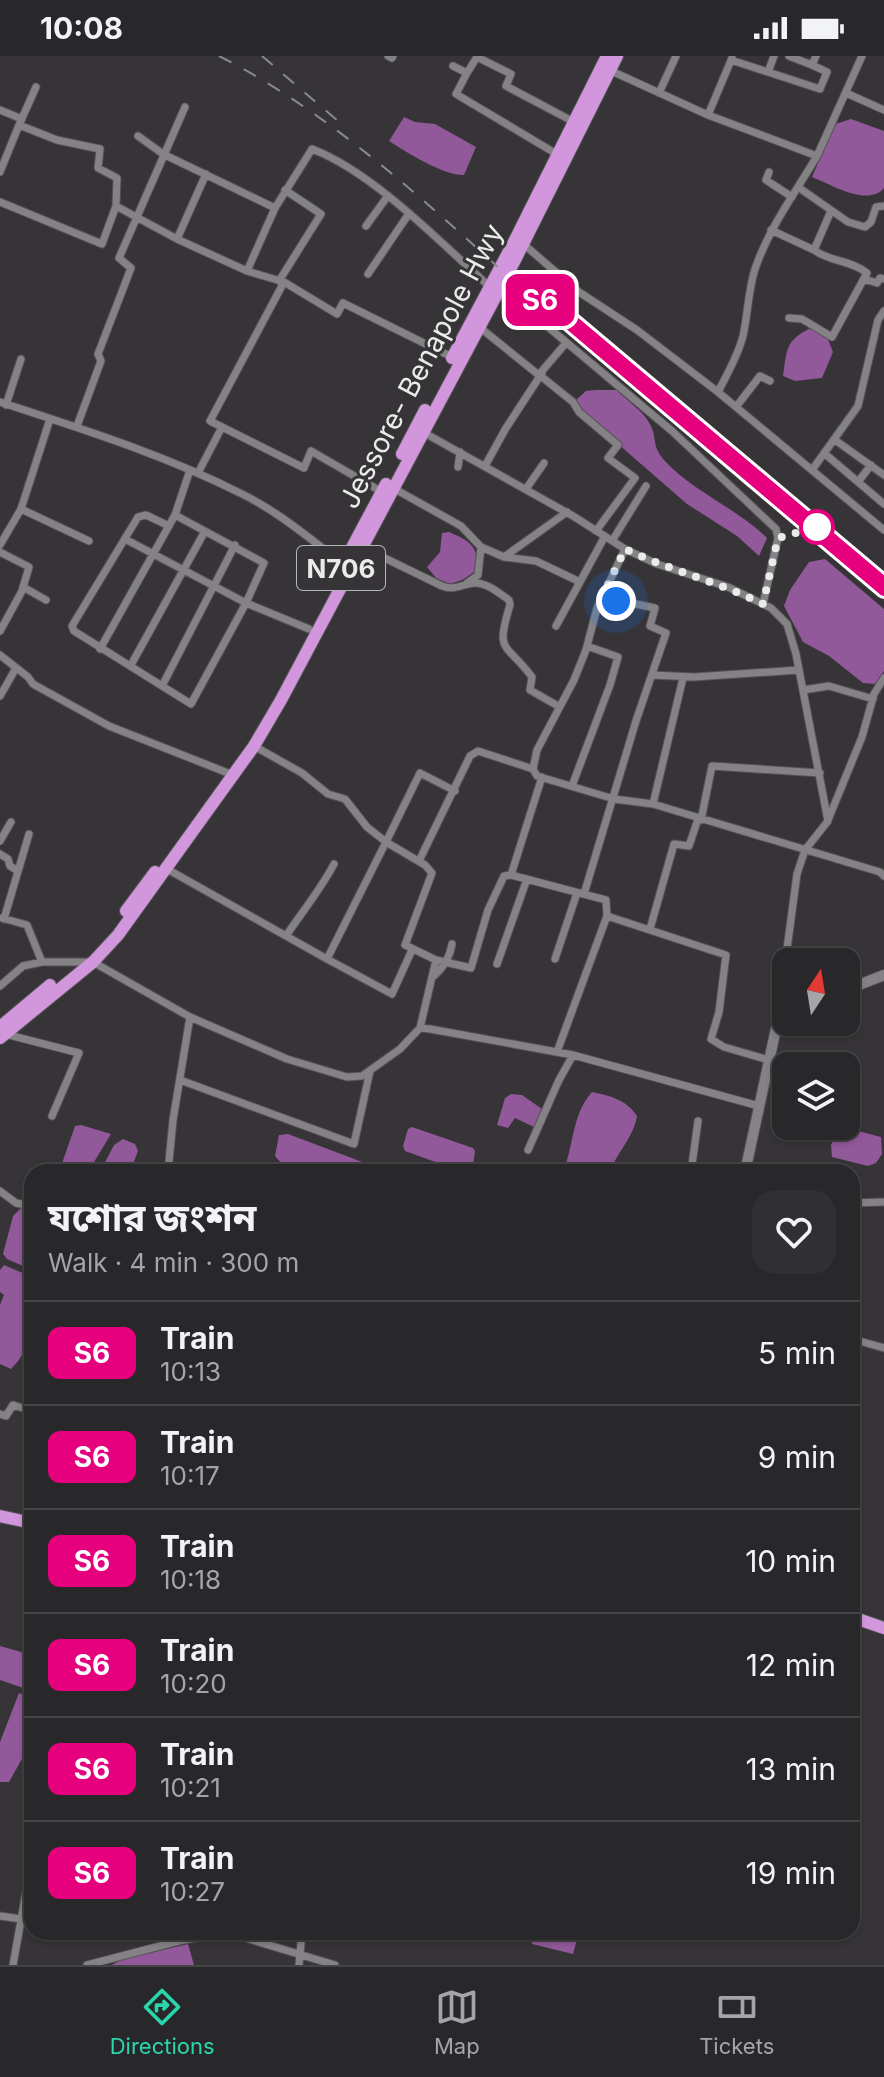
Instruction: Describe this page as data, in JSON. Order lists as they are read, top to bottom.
{
  "streets": {
    "highway": ["Jessore- Benapole Hwy", "N706"]
  },
  "crossings": [
    ["Jessore- Benapole Hwy", "N706"]
  ],
  "north": "top",
  "page": {
    "status": "10:08",
    "on_map": "S6",
    "heading": ["যশোর জংশন", "Walk · 4 min · 300 m"],
    "list": [
      {
        "mark": "S6",
        "name": "Train",
        "note": "10:13",
        "value": "5 min"
      },
      {
        "mark": "S6",
        "name": "Train",
        "note": "10:17",
        "value": "9 min"
      },
      {
        "mark": "S6",
        "name": "Train",
        "note": "10:18",
        "value": "10 min"
      },
      {
        "mark": "S6",
        "name": "Train",
        "note": "10:20",
        "value": "12 min"
      },
      {
        "mark": "S6",
        "name": "Train",
        "note": "10:21",
        "value": "13 min"
      },
      {
        "mark": "S6",
        "name": "Train",
        "note": "10:27",
        "value": "19 min"
      }
    ],
    "tabs": ["Directions", "Map", "Tickets"]
  }
}
